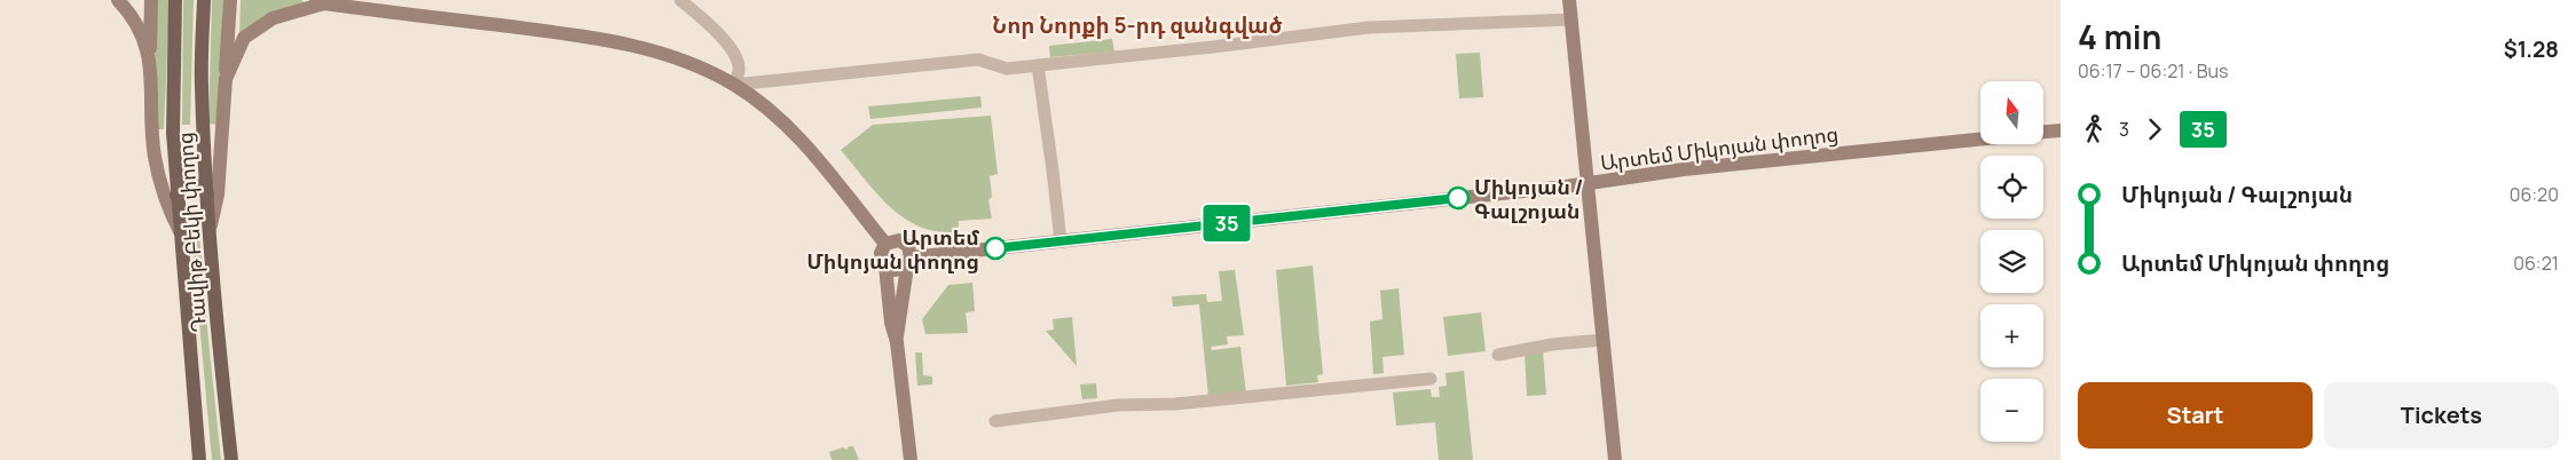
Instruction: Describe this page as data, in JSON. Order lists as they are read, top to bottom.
{
  "streets": {
    "main road": ["Արտեմ Միկոյան փողոց", "Դավիթ Բեկի փողոց"]
  },
  "districts": ["Նոր Նորքի 5-րդ զանգված"],
  "places": ["Միկոյան / Գալշոյան", "Արտեմ Միկոյան փողոց"],
  "lines": ["bus line 35"],
  "north": "top",
  "page": {
    "on_map": "35",
    "heading": ["4 min", "06:17 – 06:21 · Bus", "$1.28"],
    "map_buttons": ["+", "−"],
    "legs": ["3", "35"],
    "list": [
      {
        "name": "Միկոյան / Գալշոյան",
        "value": "06:20"
      },
      {
        "name": "Արտեմ Միկոյան փողոց",
        "value": "06:21"
      }
    ],
    "buttons": ["Start", "Tickets"]
  }
}
